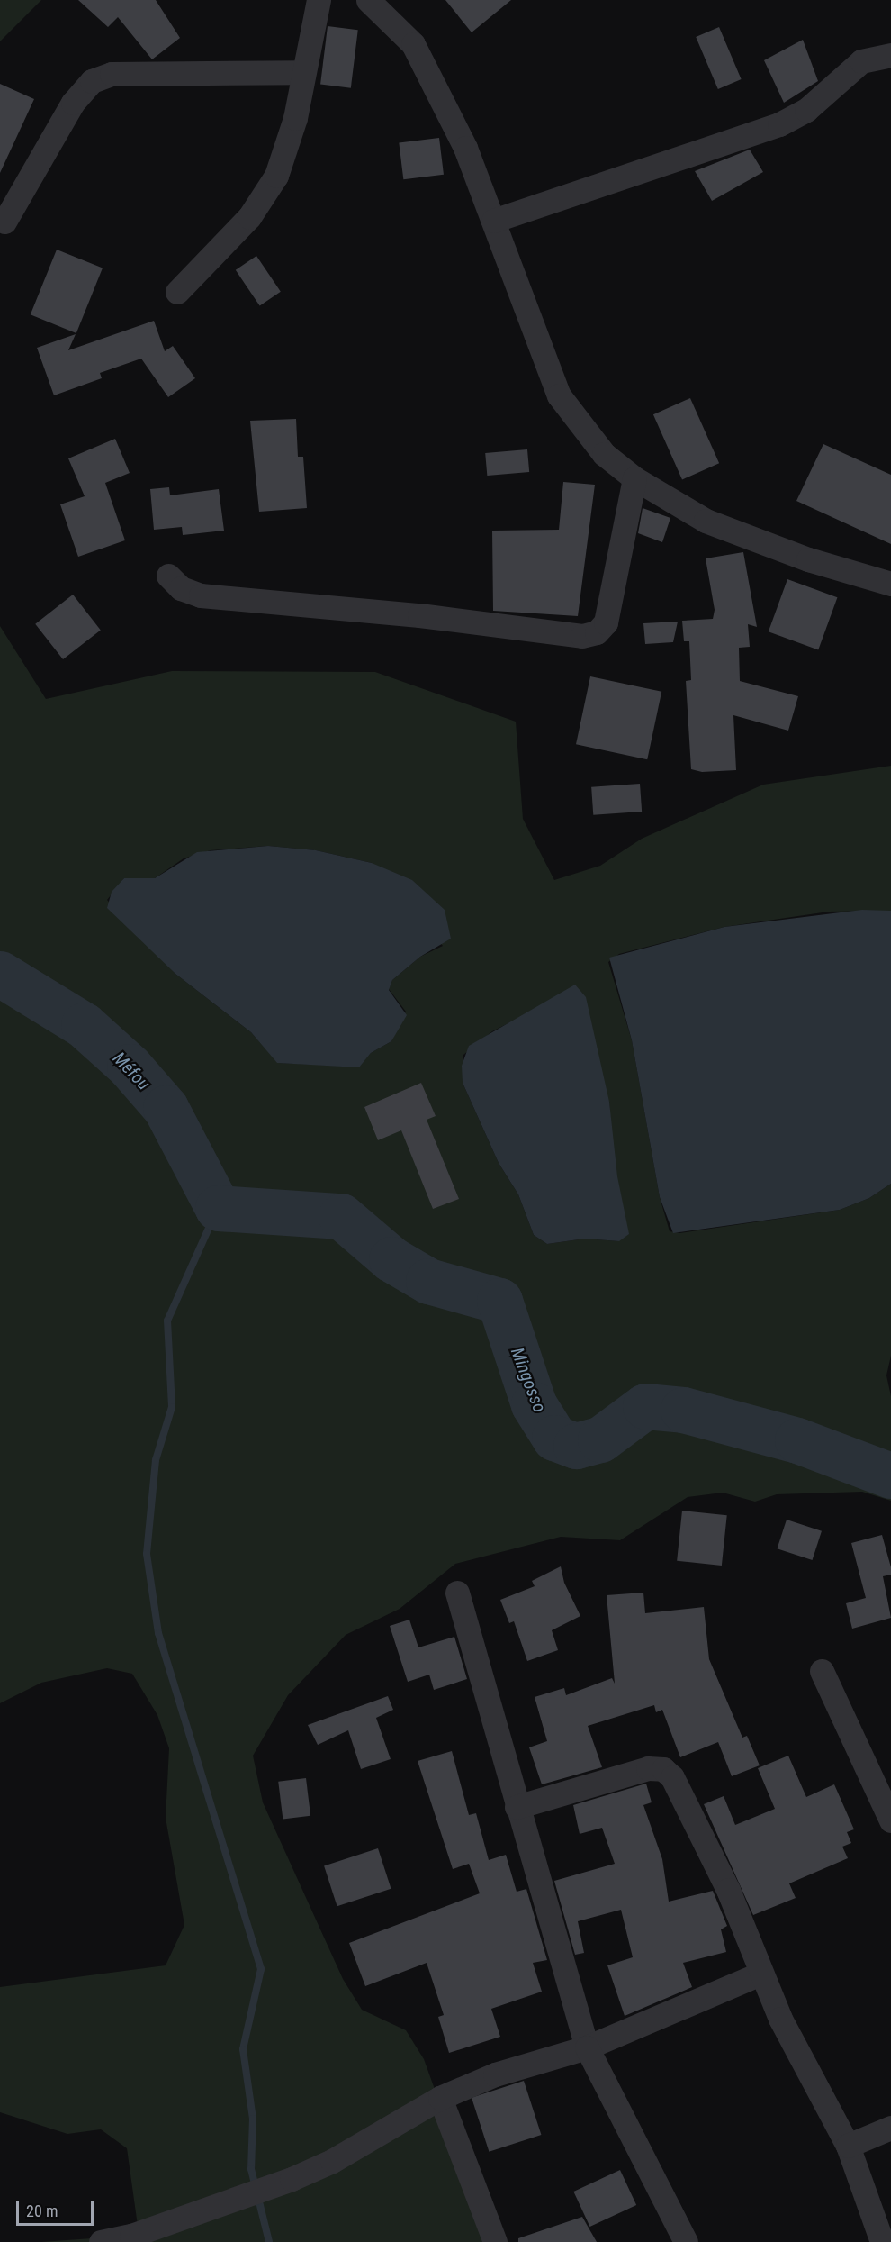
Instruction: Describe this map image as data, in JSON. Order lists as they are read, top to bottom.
{
  "water": ["Méfou", "Mingosso"],
  "scale_bar": "20 m"
}
